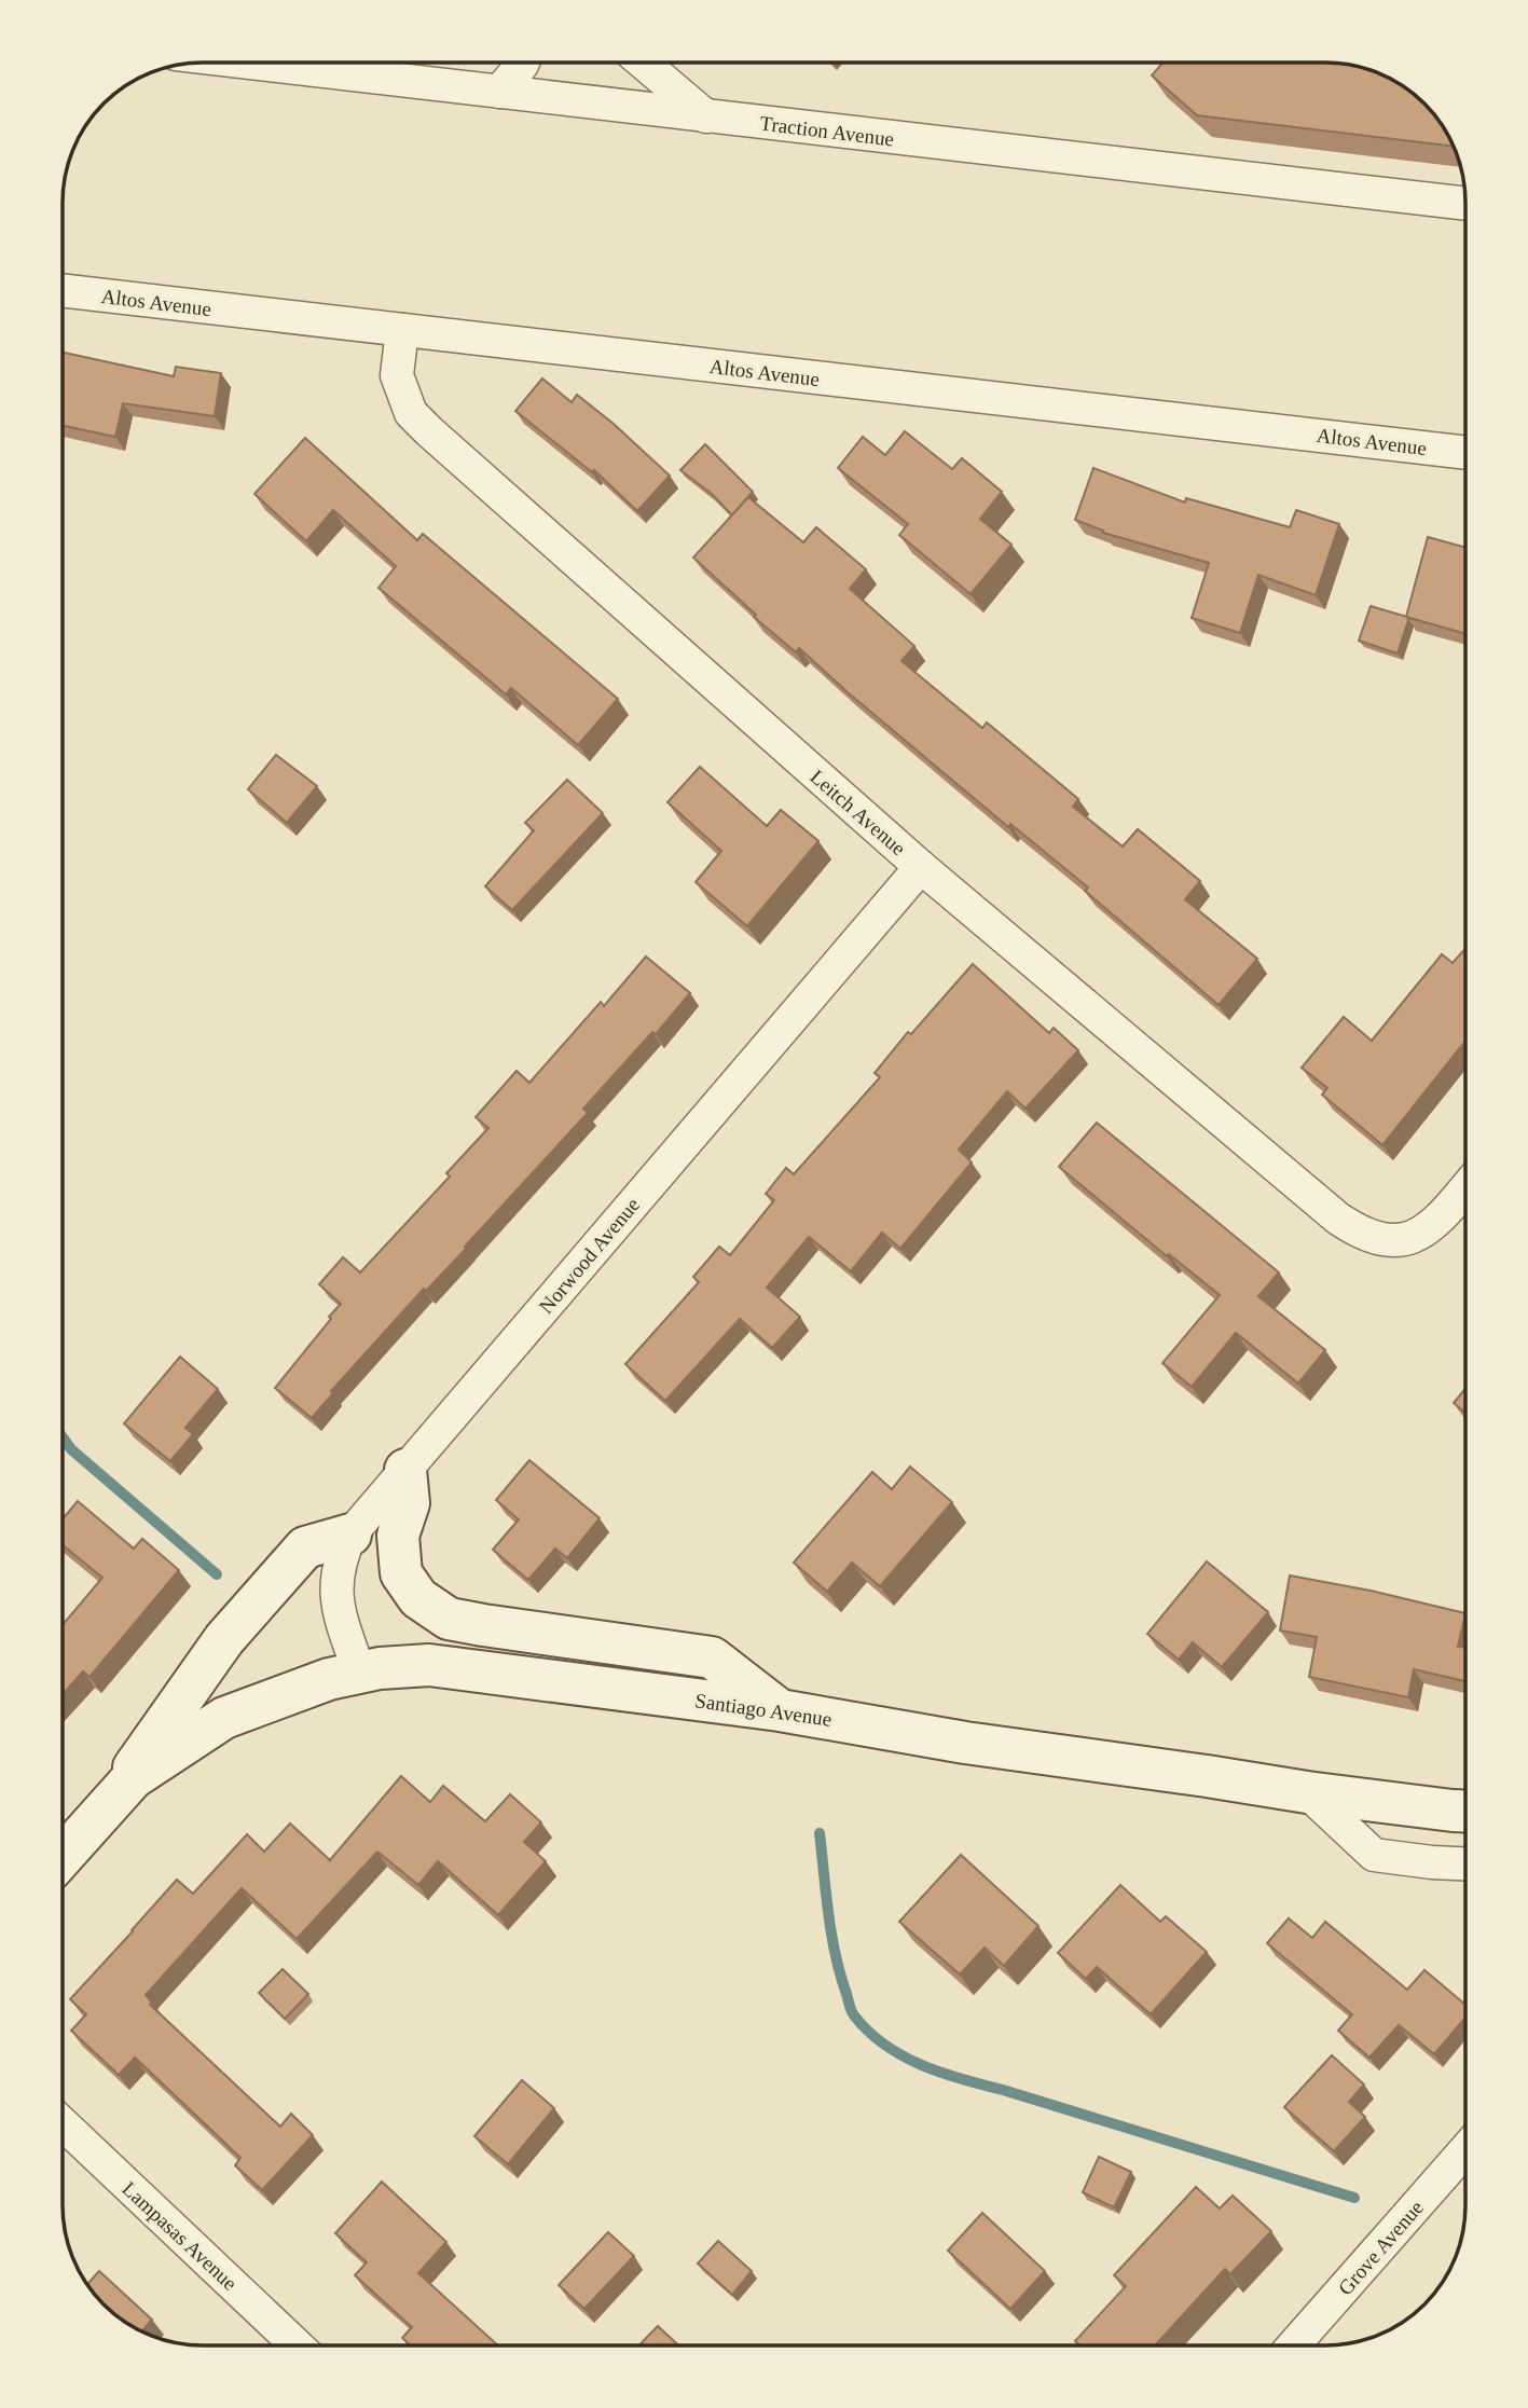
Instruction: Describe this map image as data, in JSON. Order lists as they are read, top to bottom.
{
  "streets": {
    "main road": ["Santiago Avenue"],
    "street": [
      "Traction Avenue",
      "Altos Avenue",
      "Leitch Avenue",
      "Norwood Avenue",
      "Lampasas Avenue",
      "Grove Avenue"
    ]
  },
  "crossings": [
    ["Altos Avenue", "Leitch Avenue"],
    ["Leitch Avenue", "Norwood Avenue"],
    ["Norwood Avenue", "Santiago Avenue"]
  ]
}
